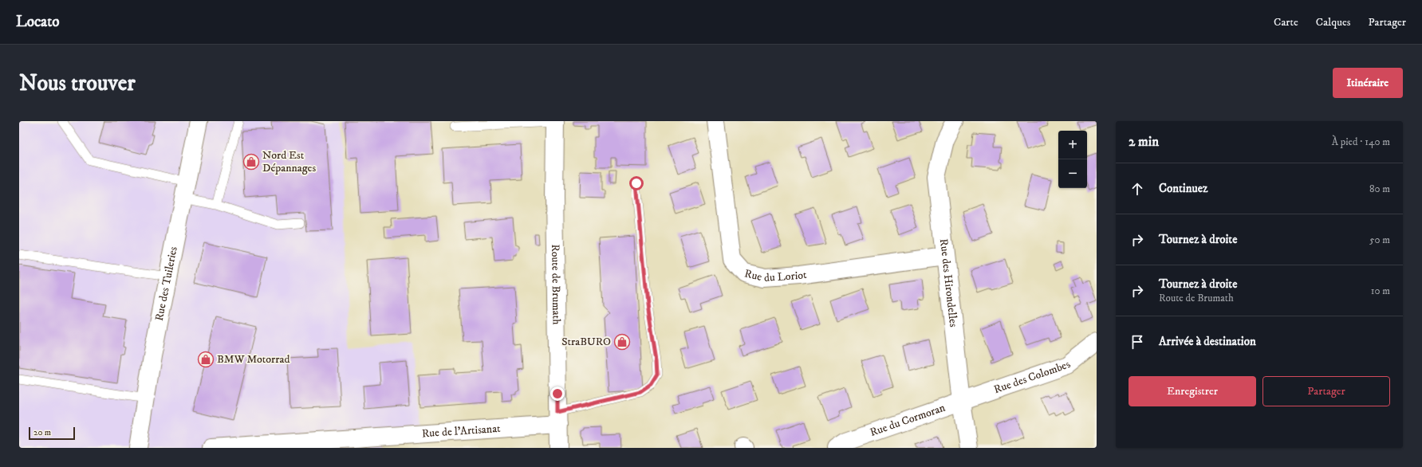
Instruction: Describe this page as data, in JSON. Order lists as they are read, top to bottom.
{
  "streets": {
    "street": [
      "Rue du Loriot",
      "Rue des Hirondelles",
      "Rue des Tuileries",
      "Route de Brumath",
      "Rue des Colombes",
      "Rue du Cormoran",
      "Rue de l'Artisanat"
    ]
  },
  "crossings": [
    ["Rue du Loriot", "Rue des Hirondelles"],
    ["Rue des Hirondelles", "Rue des Colombes"],
    ["Rue des Hirondelles", "Rue du Cormoran"],
    ["Route de Brumath", "Rue de l'Artisanat"],
    ["Rue des Colombes", "Rue du Cormoran"]
  ],
  "places": {
    "shop": ["Nord Est Dépannages", "StraBURO", "BMW Motorrad"]
  },
  "scale_bar": "20 m",
  "page": {
    "header": "Locato",
    "nav": ["Carte", "Calques", "Partager"],
    "buttons": [
      "Itinéraire",
      ["Enregistrer", "Partager"]
    ],
    "title": "Nous trouver",
    "heading": ["2 min", "À pied · 140 m"],
    "map_buttons": ["+", "−"],
    "list": [
      ["Continuez", "80 m"],
      ["Tournez à droite", "50 m"],
      ["Tournez à droite", "Route de Brumath", "10 m"],
      "Arrivée à destination"
    ],
    "scale": "20 m"
  }
}
